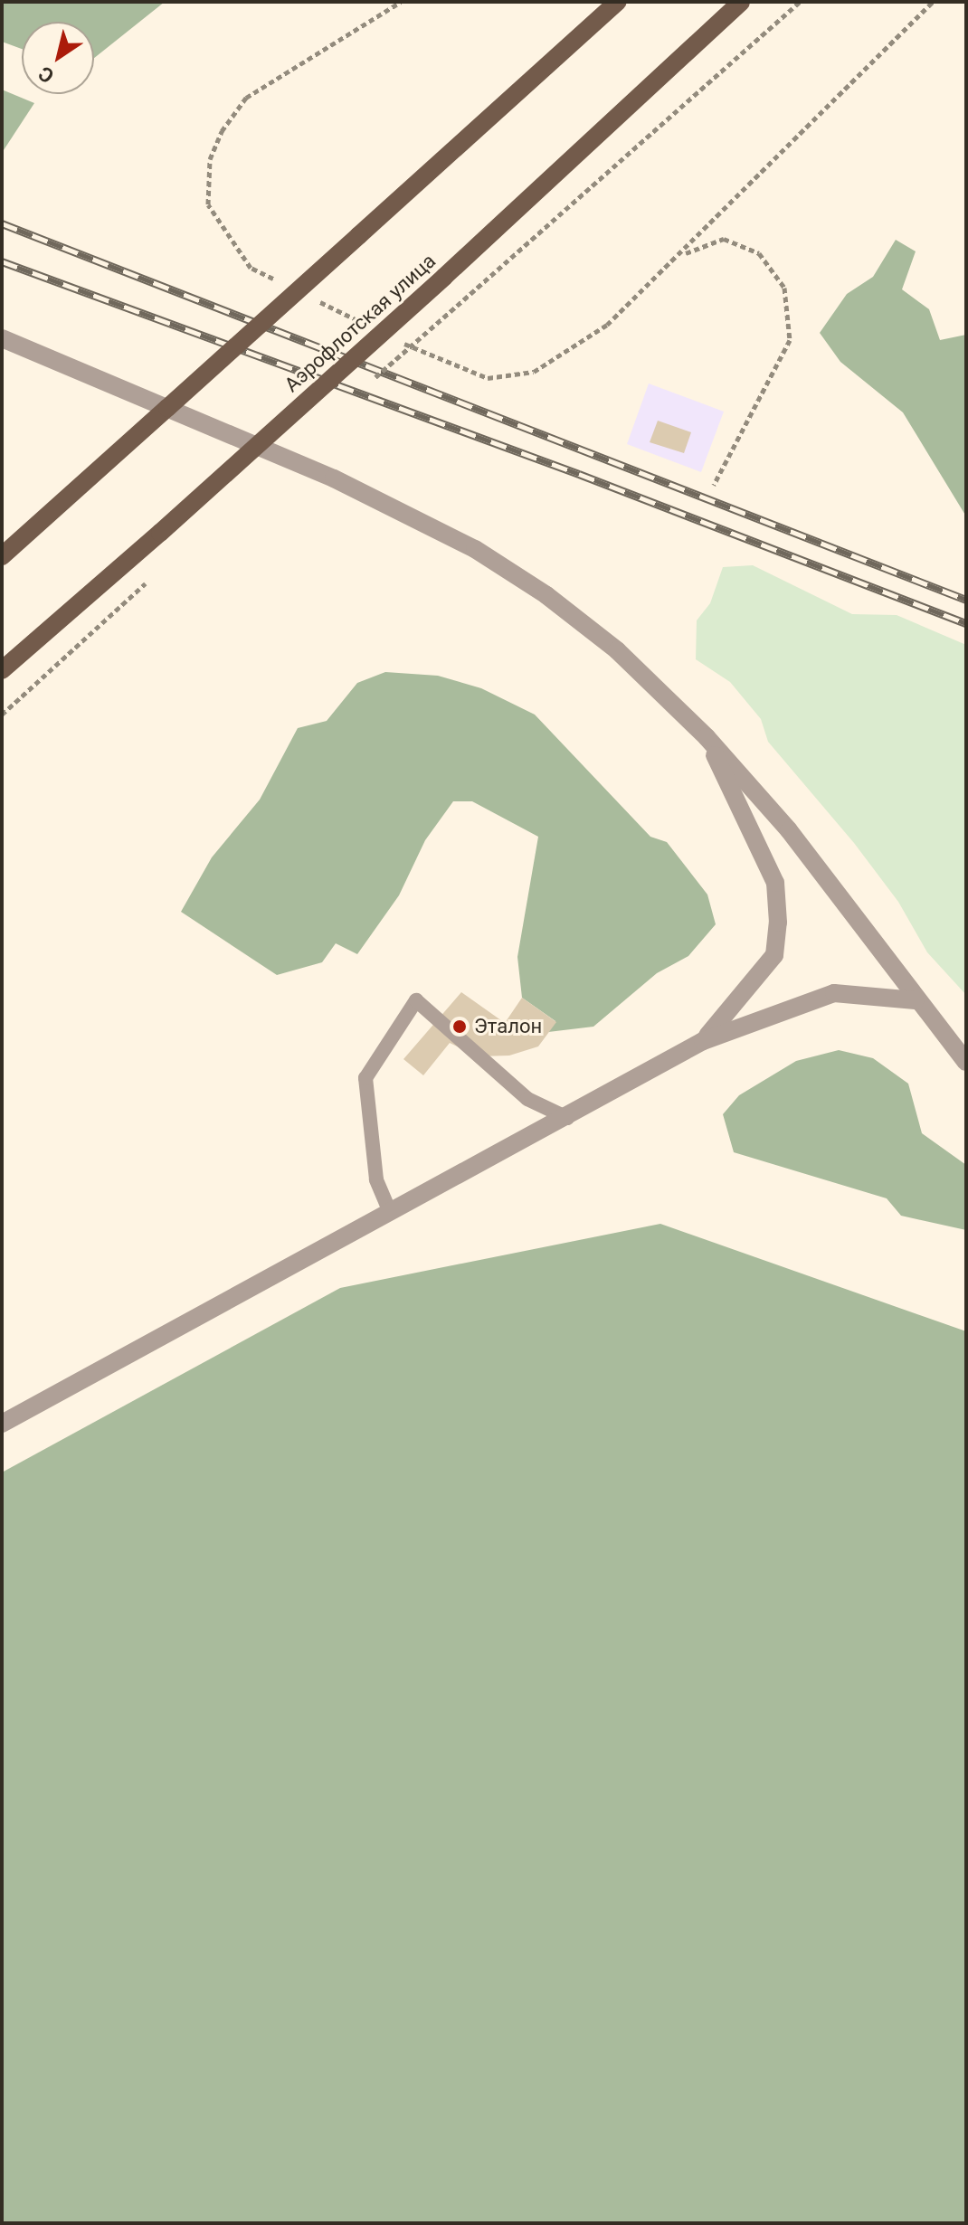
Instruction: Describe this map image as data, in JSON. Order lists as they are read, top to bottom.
{
  "streets": {
    "main road": ["Аэрофлотская улица"]
  },
  "places": ["Эталон"],
  "north": "bottom left"
}
